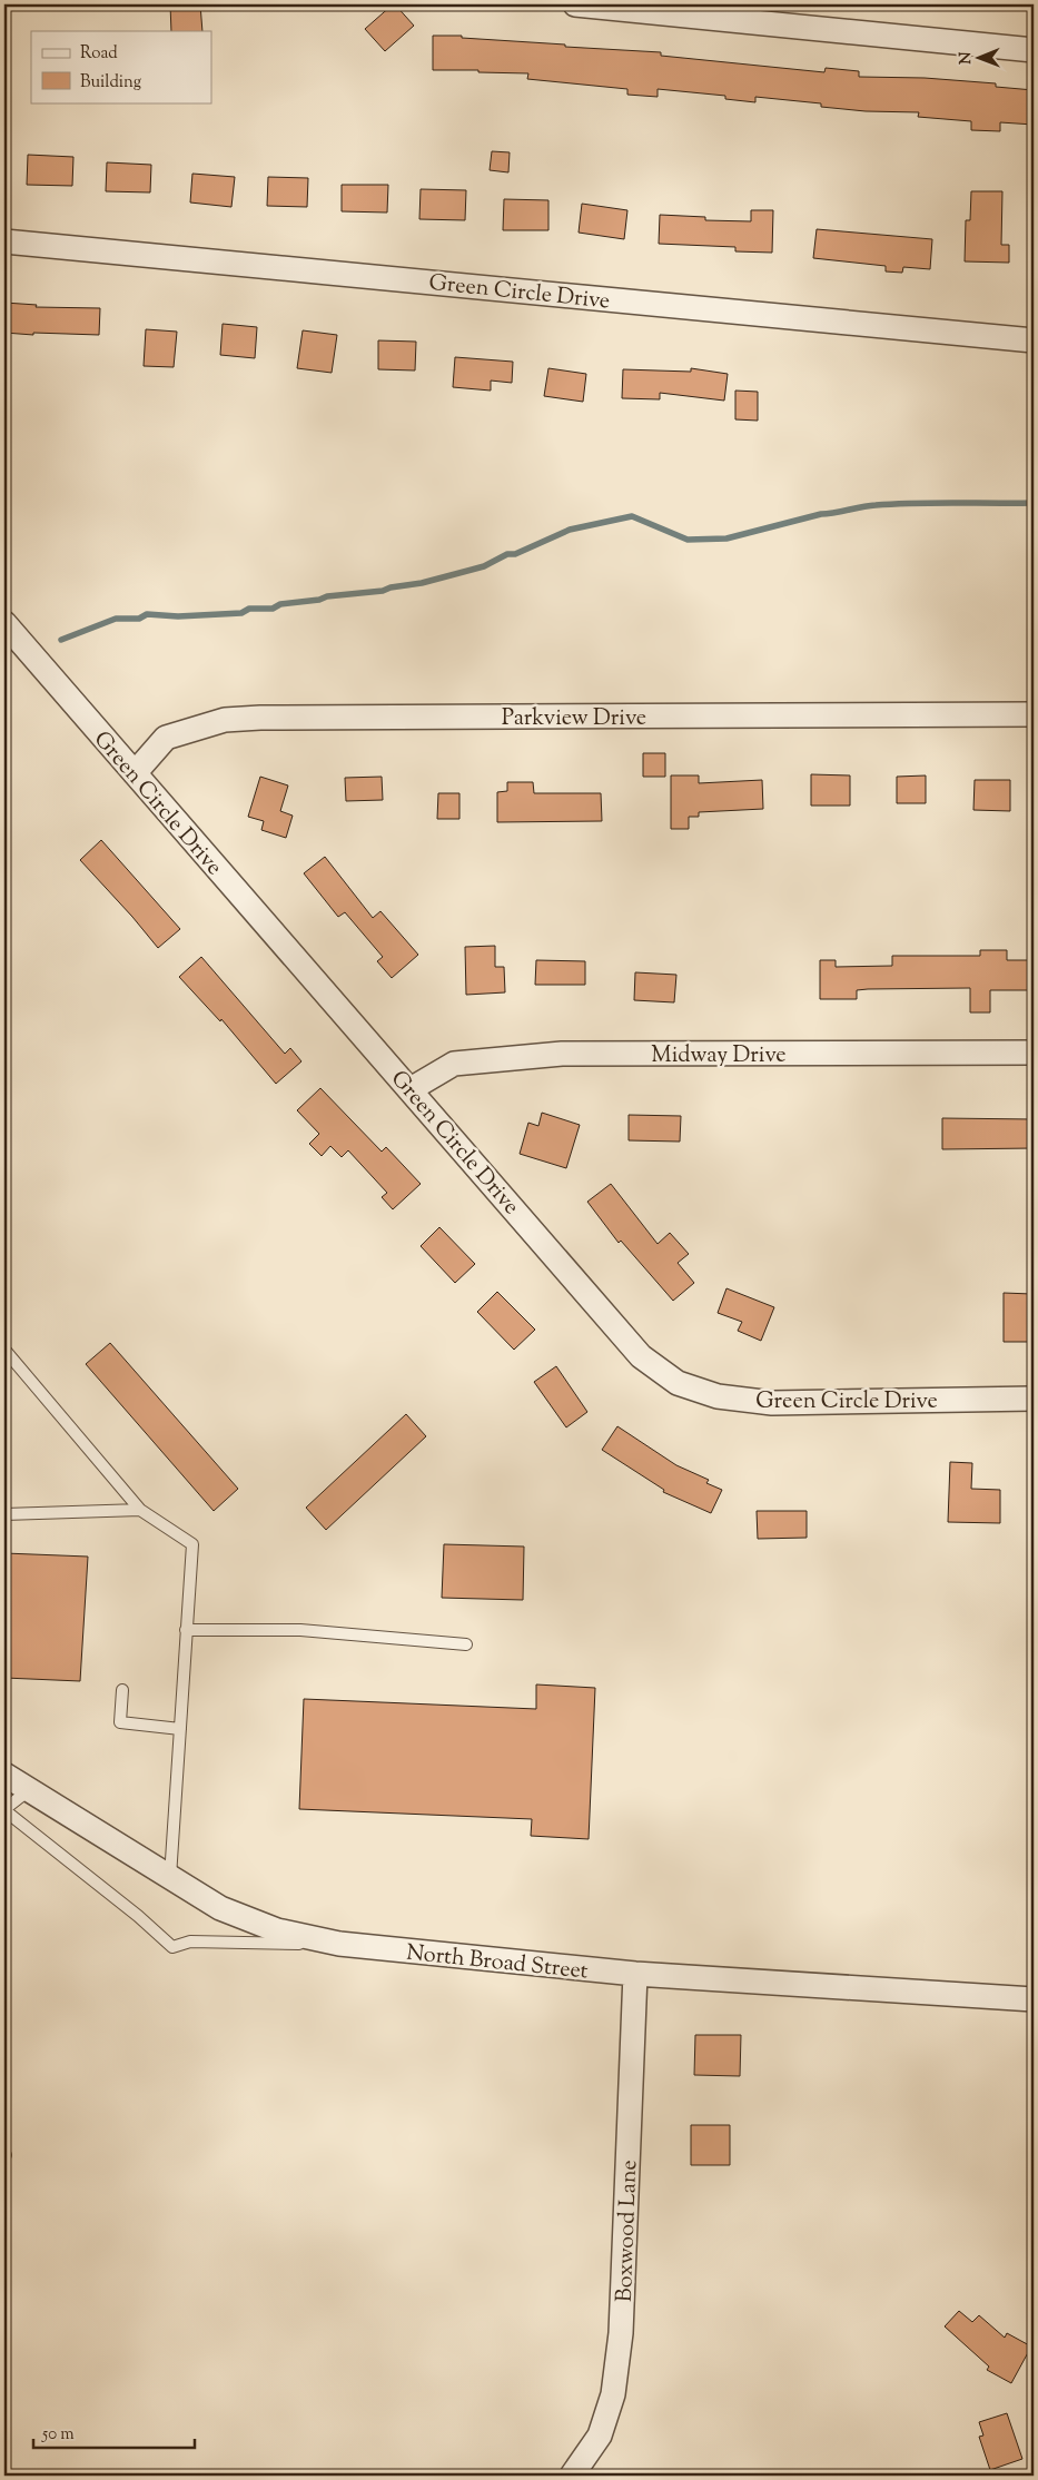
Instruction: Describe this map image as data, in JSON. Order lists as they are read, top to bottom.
{
  "streets": {
    "street": [
      "Green Circle Drive",
      "Parkview Drive",
      "Midway Drive",
      "North Broad Street",
      "Boxwood Lane"
    ]
  },
  "crossings": [
    ["Green Circle Drive", "Parkview Drive"],
    ["Green Circle Drive", "Midway Drive"],
    ["North Broad Street", "Boxwood Lane"]
  ],
  "legend": ["Road", "Building"],
  "scale_bar": "50 m",
  "north": "left"
}
